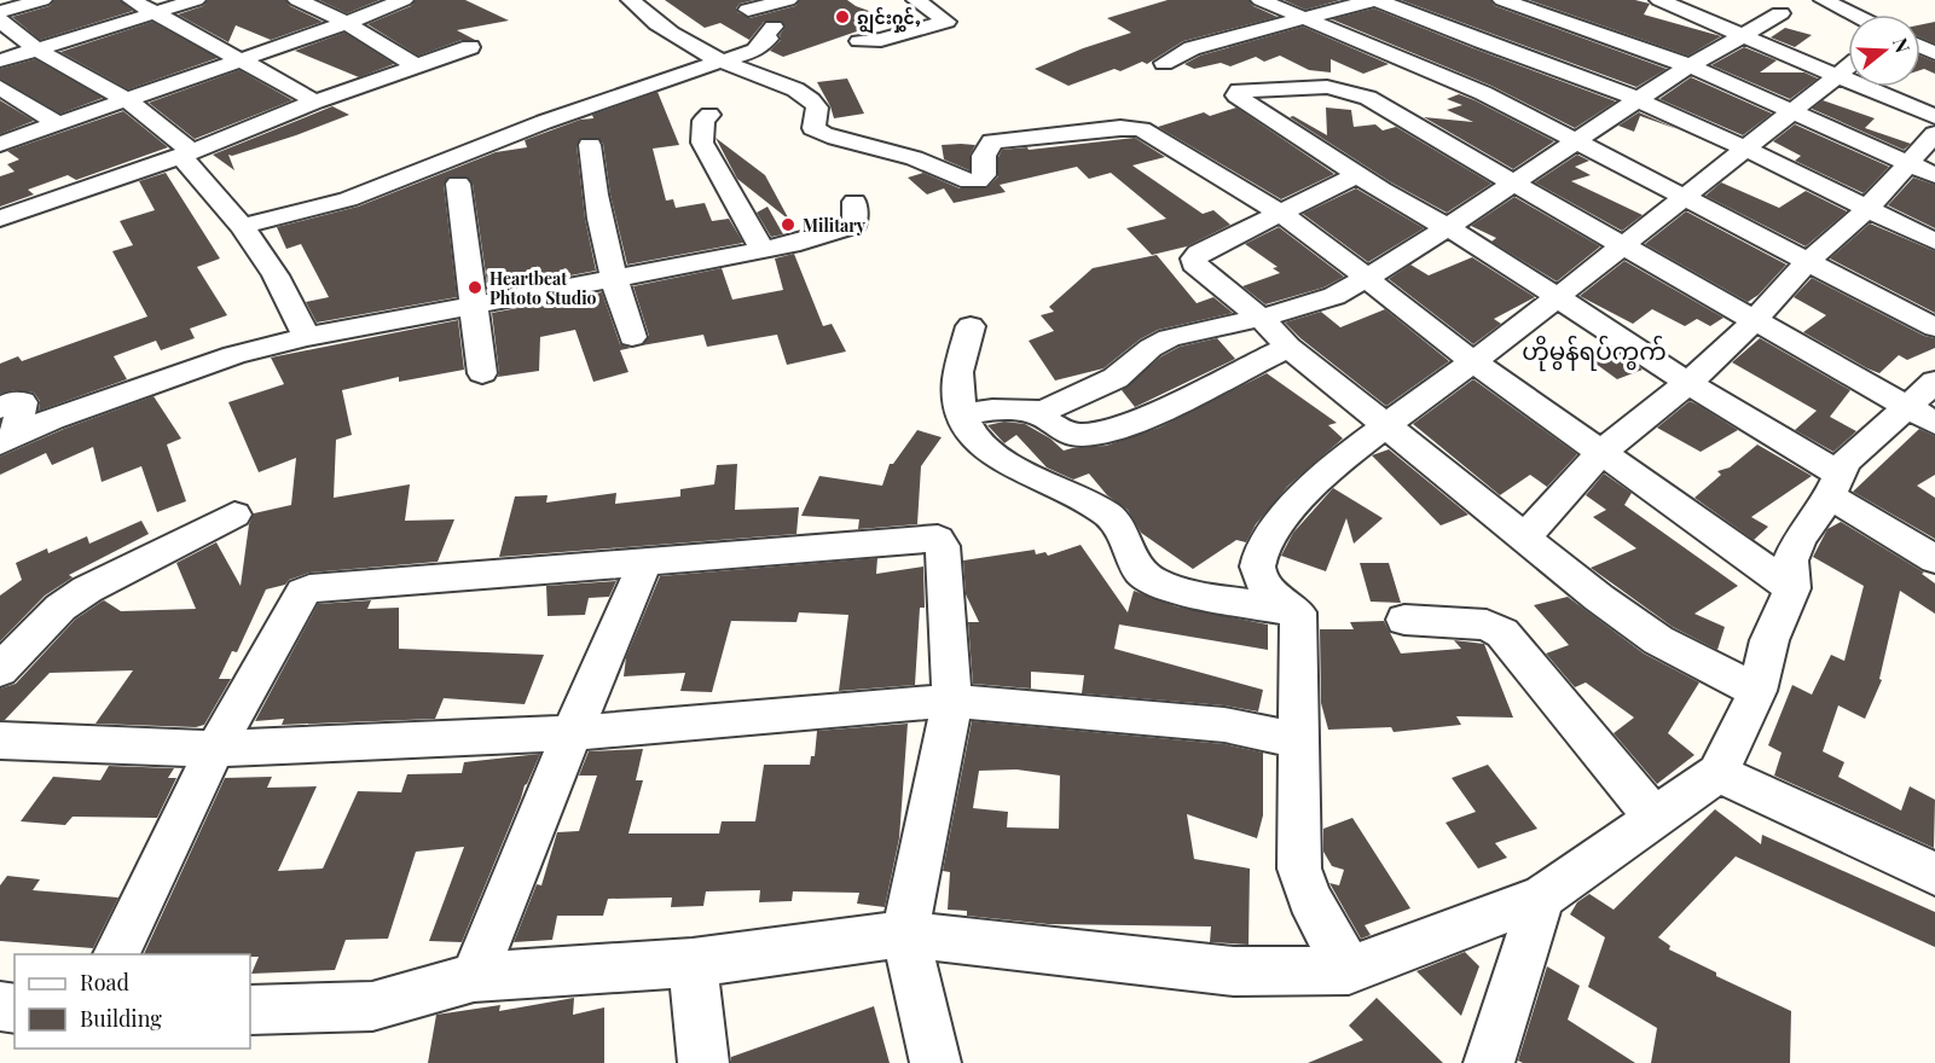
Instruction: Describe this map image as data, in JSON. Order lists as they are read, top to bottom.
{
  "districts": ["ဟိုမွန်ရပ်ကွက်"],
  "places": ["ၵျွင်းႁွင်ႇ", "Military", "Heartbeat Phtoto Studio"],
  "legend": ["Road", "Building"],
  "north": "right"
}
